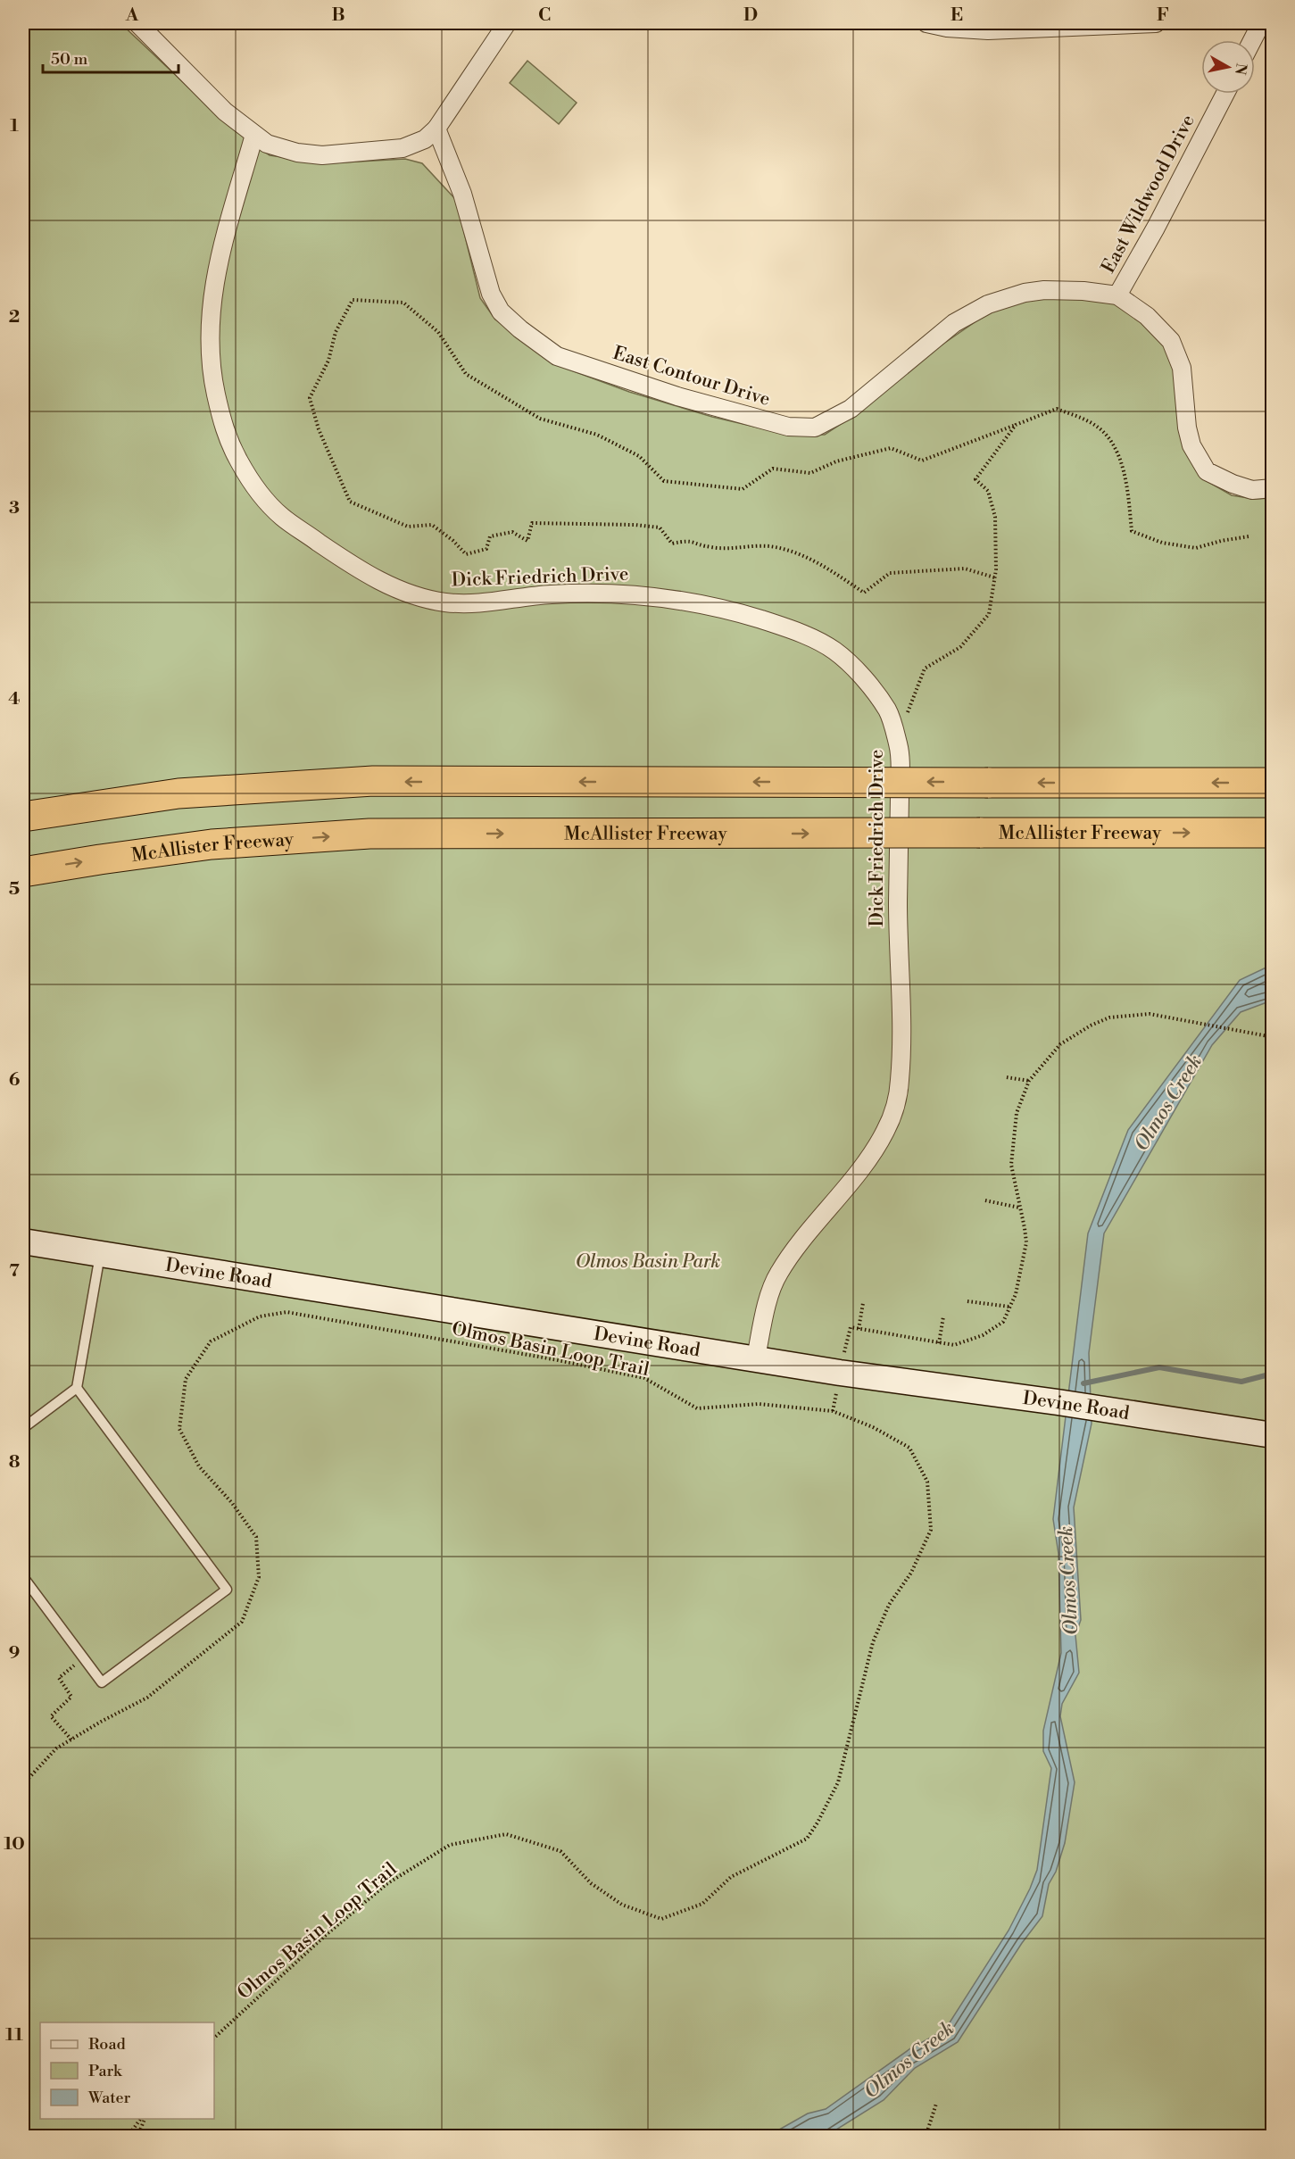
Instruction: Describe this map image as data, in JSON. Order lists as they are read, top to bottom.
{
  "streets": {
    "highway": ["McAllister Freeway"],
    "street": [
      "East Wildwood Drive",
      "East Contour Drive",
      "Dick Friedrich Drive",
      "Devine Road"
    ],
    "path": ["Olmos Basin Loop Trail"]
  },
  "crossings": [
    ["East Wildwood Drive", "East Contour Drive"],
    ["Dick Friedrich Drive", "Devine Road"]
  ],
  "water": ["Olmos Creek"],
  "parks": ["Olmos Basin Park"],
  "legend": ["Road", "Park", "Water"],
  "scale_bar": "50 m",
  "north": "right",
  "grid": {
    "columns": [
      "A",
      "B",
      "C",
      "D",
      "E",
      "F"
    ],
    "rows": [
      "1",
      "2",
      "3",
      "4",
      "5",
      "6",
      "7",
      "8",
      "9",
      "10",
      "11"
    ]
  }
}
